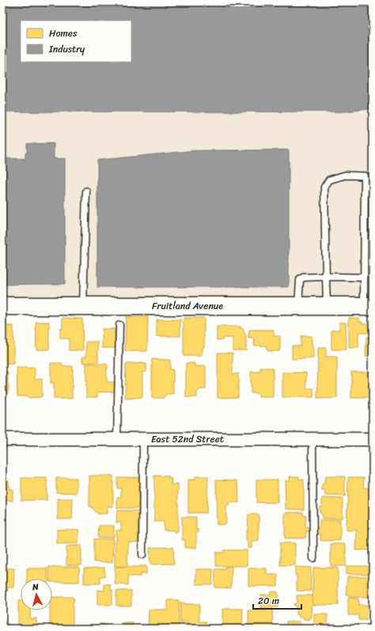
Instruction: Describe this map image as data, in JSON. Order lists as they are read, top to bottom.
{
  "streets": {
    "street": ["Fruitland Avenue", "East 52nd Street"]
  },
  "legend": ["Homes", "Industry"],
  "scale_bar": "20 m",
  "north": "top"
}
